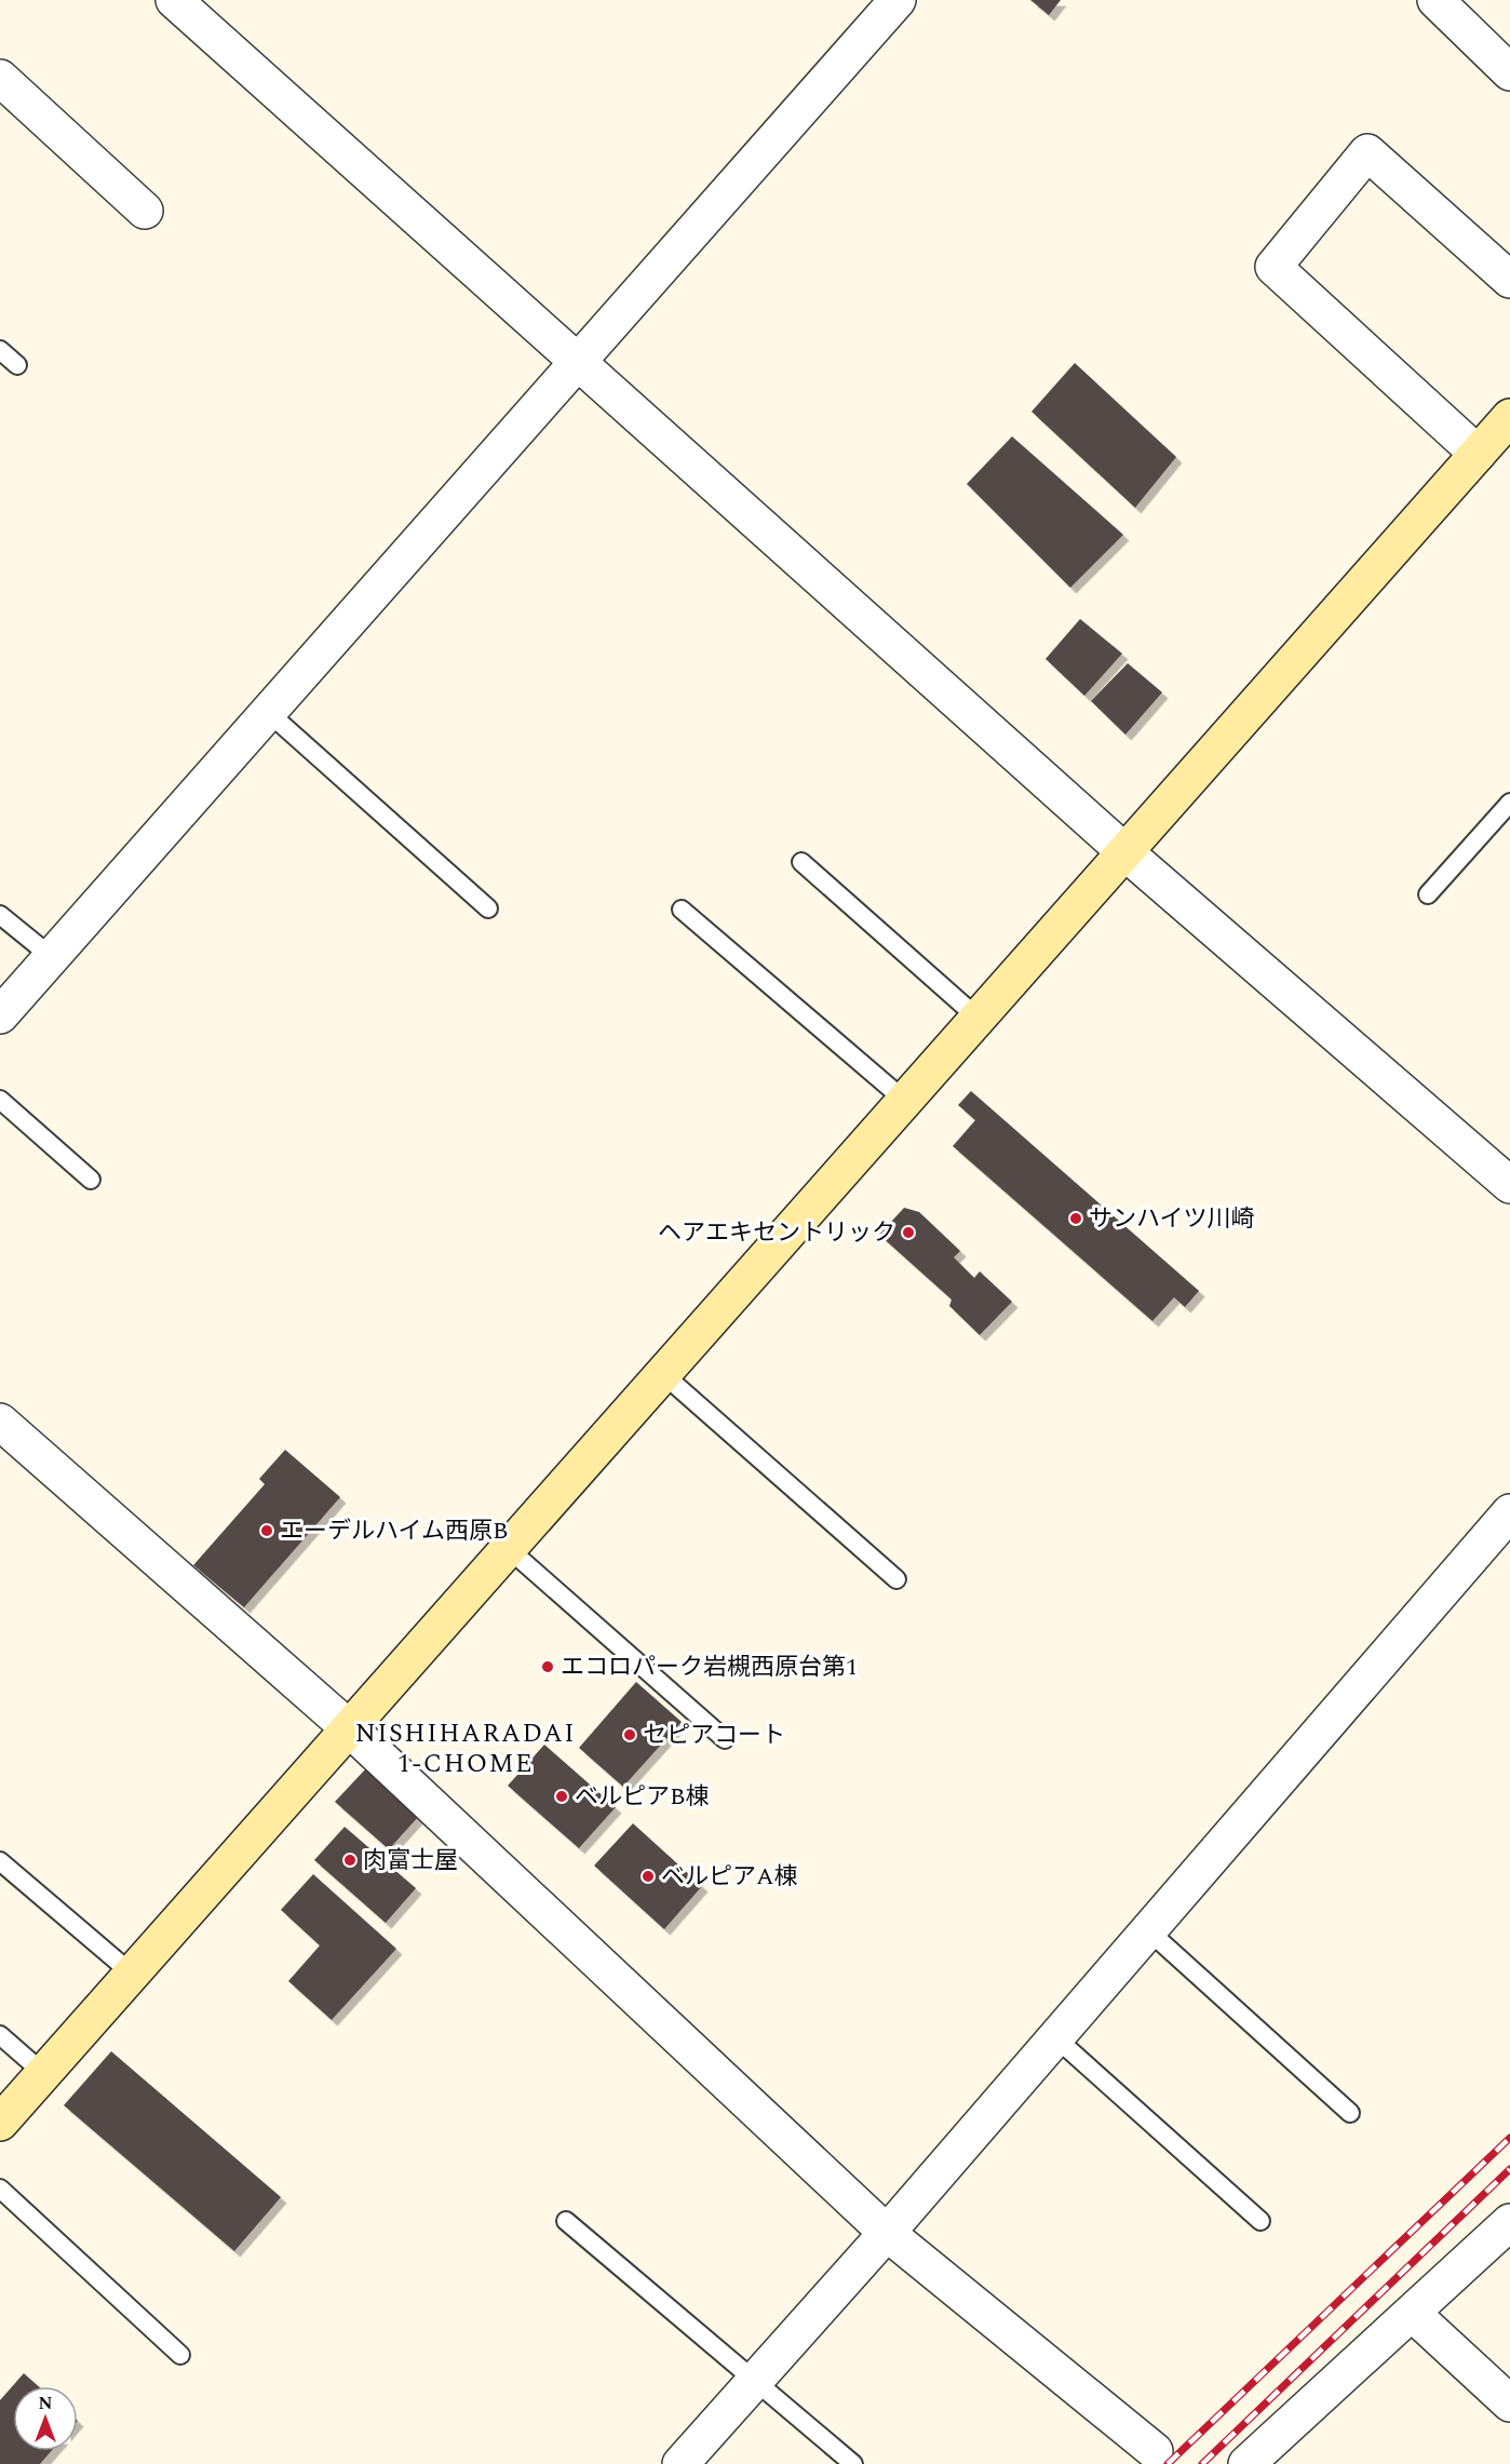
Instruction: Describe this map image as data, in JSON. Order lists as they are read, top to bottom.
{
  "districts": ["NISHIHARADAI 1-CHOME"],
  "places": [
    "サンハイツ川崎",
    "ヘアエキセントリック",
    "エーデルハイム西原B",
    "エコロパーク岩槻西原台第1",
    "セピアコート",
    "ベルピアB棟",
    "肉富士屋",
    "ベルピアA棟"
  ],
  "north": "top"
}
